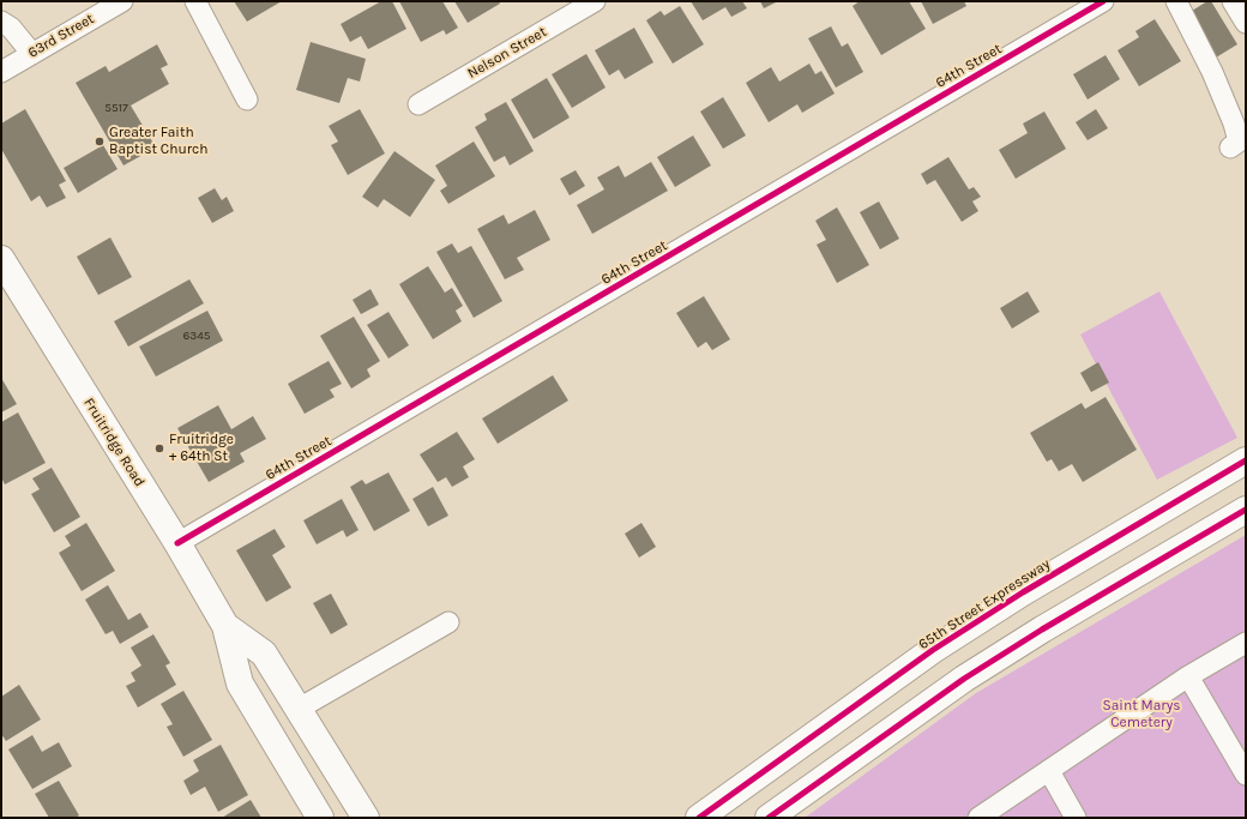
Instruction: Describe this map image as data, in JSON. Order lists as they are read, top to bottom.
{
  "streets": {
    "main road": ["Fruitridge Road", "65th Street Expressway"],
    "street": ["63rd Street", "Nelson Street", "64th Street"]
  },
  "crossings": [
    ["64th Street", "Fruitridge Road"]
  ],
  "parks": ["Saint Marys Cemetery"],
  "places": ["Greater Faith Baptist Church", "Fruitridge + 64th St"],
  "house_numbers": ["5517", "6345"]
}
